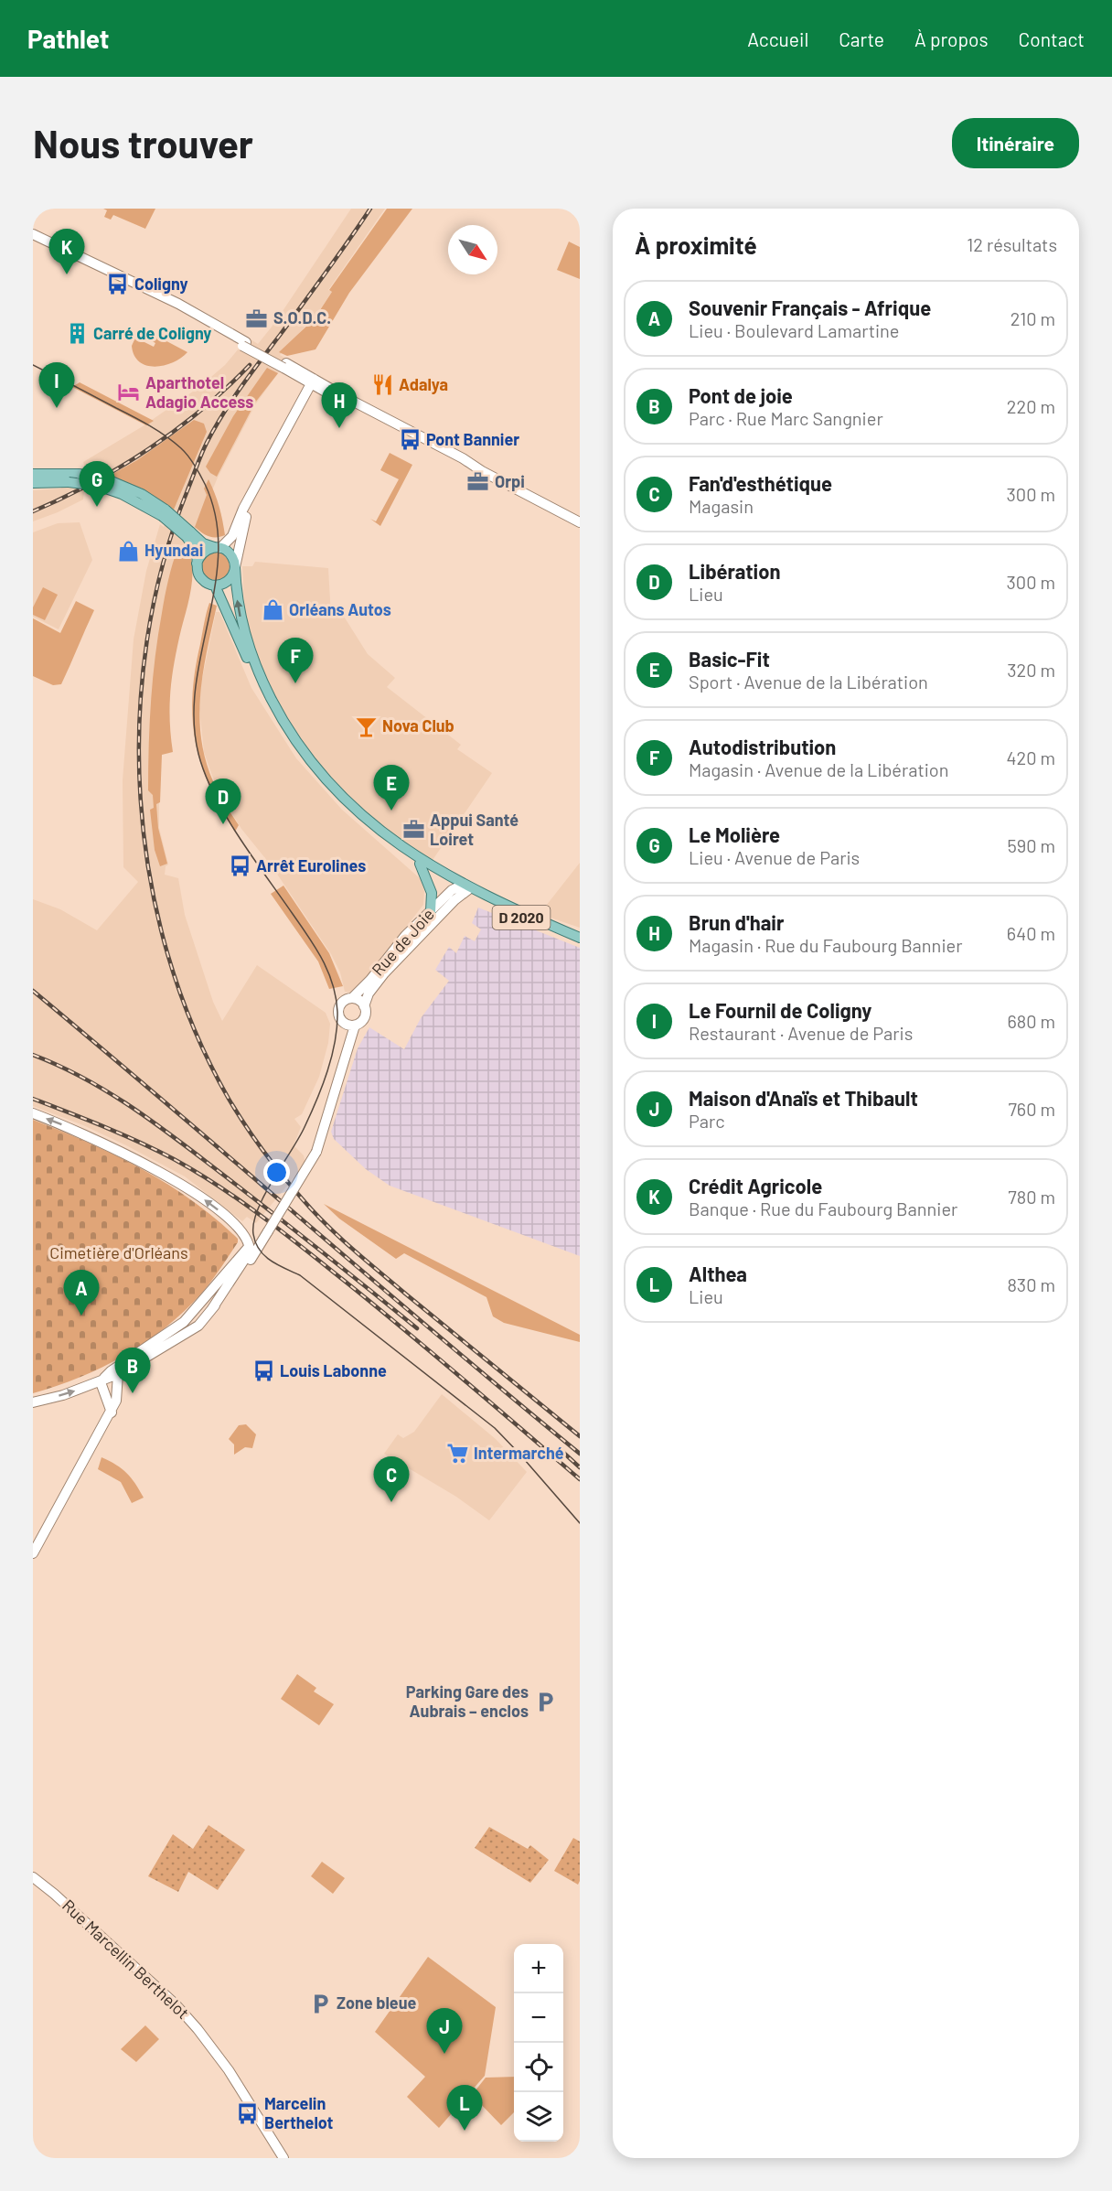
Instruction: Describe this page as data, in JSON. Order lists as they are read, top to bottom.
{
  "streets": {
    "main road": ["D 2020"],
    "street": ["Rue de Joie", "Rue Marcellin Berthelot"]
  },
  "crossings": [
    ["D 2020", "Rue de Joie"]
  ],
  "parks": ["Cimetière d'Orléans"],
  "places": {
    "bus stop": [
      "Coligny",
      "Pont Bannier",
      "Arrêt Eurolines",
      "Louis Labonne",
      "Marcelin Berthelot"
    ],
    "office": ["S.O.D.C.", "Orpi", "Appui Santé Loiret"],
    "building": ["Carré de Coligny"],
    "restaurant": ["Adalya"],
    "hotel": ["Aparthotel Adagio Access"],
    "shop": ["Hyundai", "Orléans Autos"],
    "bar": ["Nova Club"],
    "supermarket": ["Intermarché"],
    "parking": ["Parking Gare des Aubrais – enclos", "Zone bleue"]
  },
  "north": "bottom right",
  "page": {
    "header": "Pathlet",
    "nav": [
      "Accueil",
      "Carte",
      "À propos",
      "Contact"
    ],
    "buttons": "Itinéraire",
    "title": "Nous trouver",
    "heading": ["À proximité", "12 résultats"],
    "pins": [
      "K",
      "I",
      "H",
      "G",
      "F",
      "E",
      "D",
      "A",
      "B",
      "C",
      "J",
      "L"
    ],
    "list": [
      {
        "mark": "A",
        "name": "Souvenir Français - Afrique",
        "note": "Lieu · Boulevard Lamartine",
        "value": "210 m"
      },
      {
        "mark": "B",
        "name": "Pont de joie",
        "note": "Parc · Rue Marc Sangnier",
        "value": "220 m"
      },
      {
        "mark": "C",
        "name": "Fan'd'esthétique",
        "note": "Magasin",
        "value": "300 m"
      },
      {
        "mark": "D",
        "name": "Libération",
        "note": "Lieu",
        "value": "300 m"
      },
      {
        "mark": "E",
        "name": "Basic-Fit",
        "note": "Sport · Avenue de la Libération",
        "value": "320 m"
      },
      {
        "mark": "F",
        "name": "Autodistribution",
        "note": "Magasin · Avenue de la Libération",
        "value": "420 m"
      },
      {
        "mark": "G",
        "name": "Le Molière",
        "note": "Lieu · Avenue de Paris",
        "value": "590 m"
      },
      {
        "mark": "H",
        "name": "Brun d'hair",
        "note": "Magasin · Rue du Faubourg Bannier",
        "value": "640 m"
      },
      {
        "mark": "I",
        "name": "Le Fournil de Coligny",
        "note": "Restaurant · Avenue de Paris",
        "value": "680 m"
      },
      {
        "mark": "J",
        "name": "Maison d'Anaïs et Thibault",
        "note": "Parc",
        "value": "760 m"
      },
      {
        "mark": "K",
        "name": "Crédit Agricole",
        "note": "Banque · Rue du Faubourg Bannier",
        "value": "780 m"
      },
      {
        "mark": "L",
        "name": "Althea",
        "note": "Lieu",
        "value": "830 m"
      }
    ],
    "map_buttons": ["+", "−"]
  }
}
